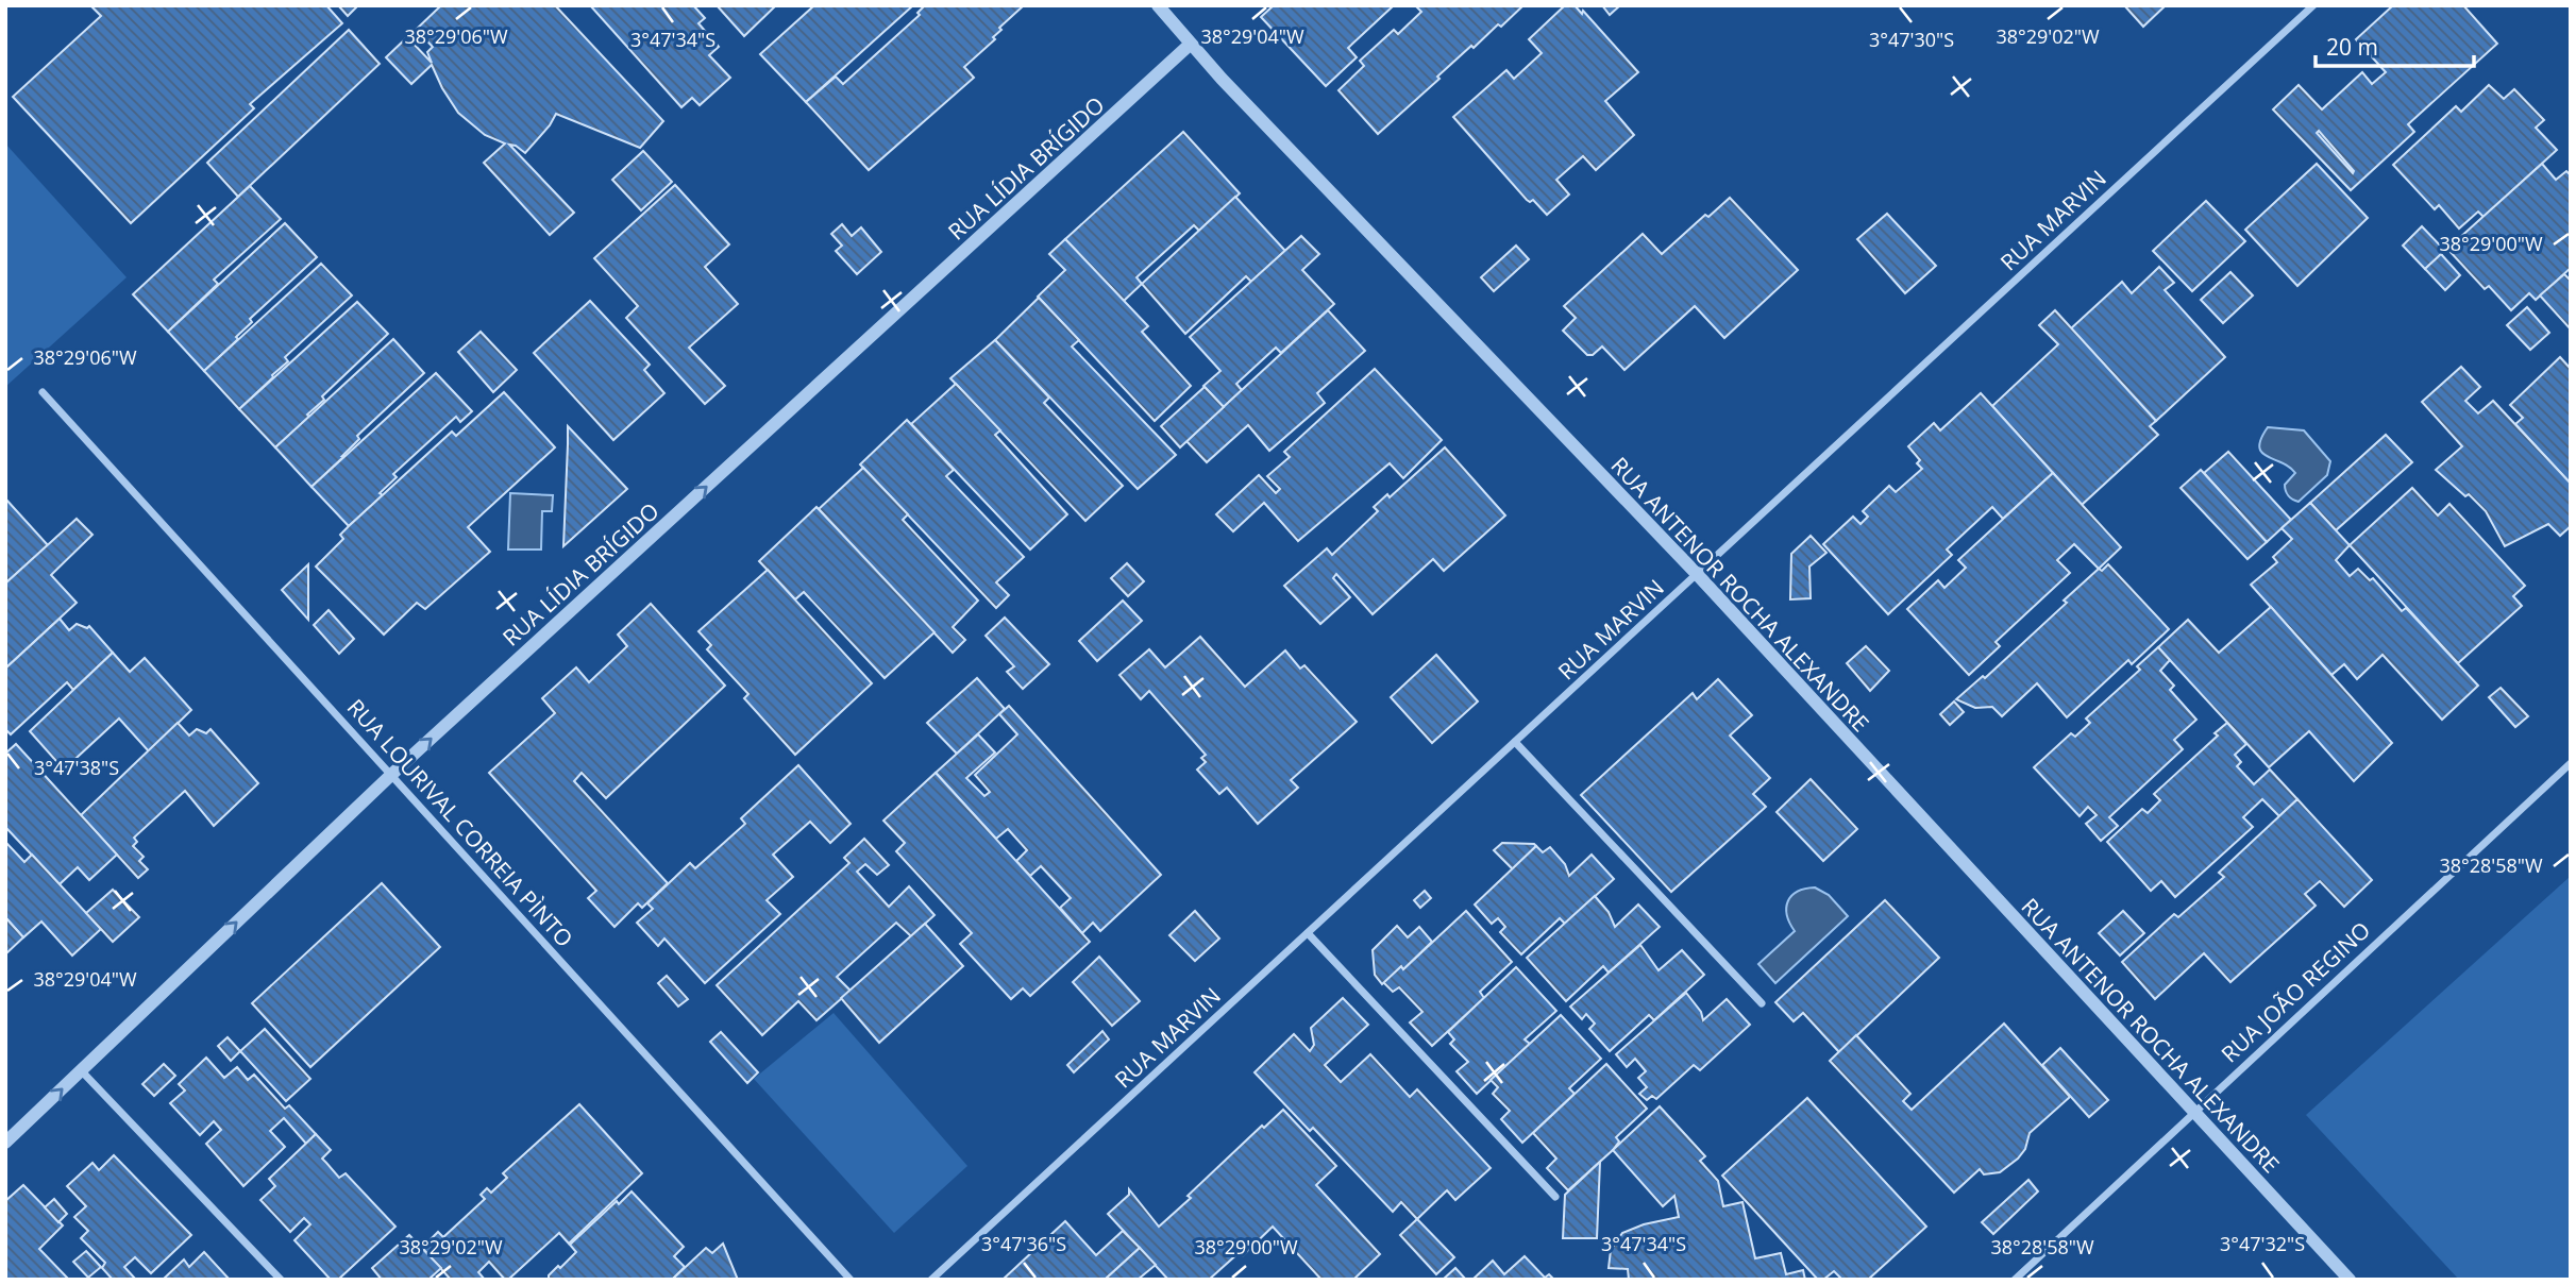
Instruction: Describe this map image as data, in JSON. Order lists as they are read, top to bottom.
{
  "streets": {
    "street": [
      "RUA LÍDIA BRÍGIDO",
      "RUA MARVIN",
      "RUA ANTENOR ROCHA ALEXANDRE",
      "RUA LOURIVAL CORREIA PÌNTO",
      "RUA JOÃO REGINO"
    ]
  },
  "crossings": [
    ["RUA LÍDIA BRÍGIDO", "RUA ANTENOR ROCHA ALEXANDRE"],
    ["RUA LÍDIA BRÍGIDO", "RUA LOURIVAL CORREIA PÌNTO"],
    ["RUA MARVIN", "RUA ANTENOR ROCHA ALEXANDRE"],
    ["RUA ANTENOR ROCHA ALEXANDRE", "RUA JOÃO REGINO"]
  ],
  "one_way": ["RUA LÍDIA BRÍGIDO"],
  "scale_bar": "20 m",
  "coordinates": [
    "38°29'06\"W",
    "38°29'04\"W",
    "38°29'02\"W",
    "3°47'30\"S",
    "3°47'34\"S",
    "38°29'00\"W",
    "3°47'38\"S",
    "38°28'58\"W",
    "3°47'36\"S",
    "3°47'32\"S"
  ]
}
